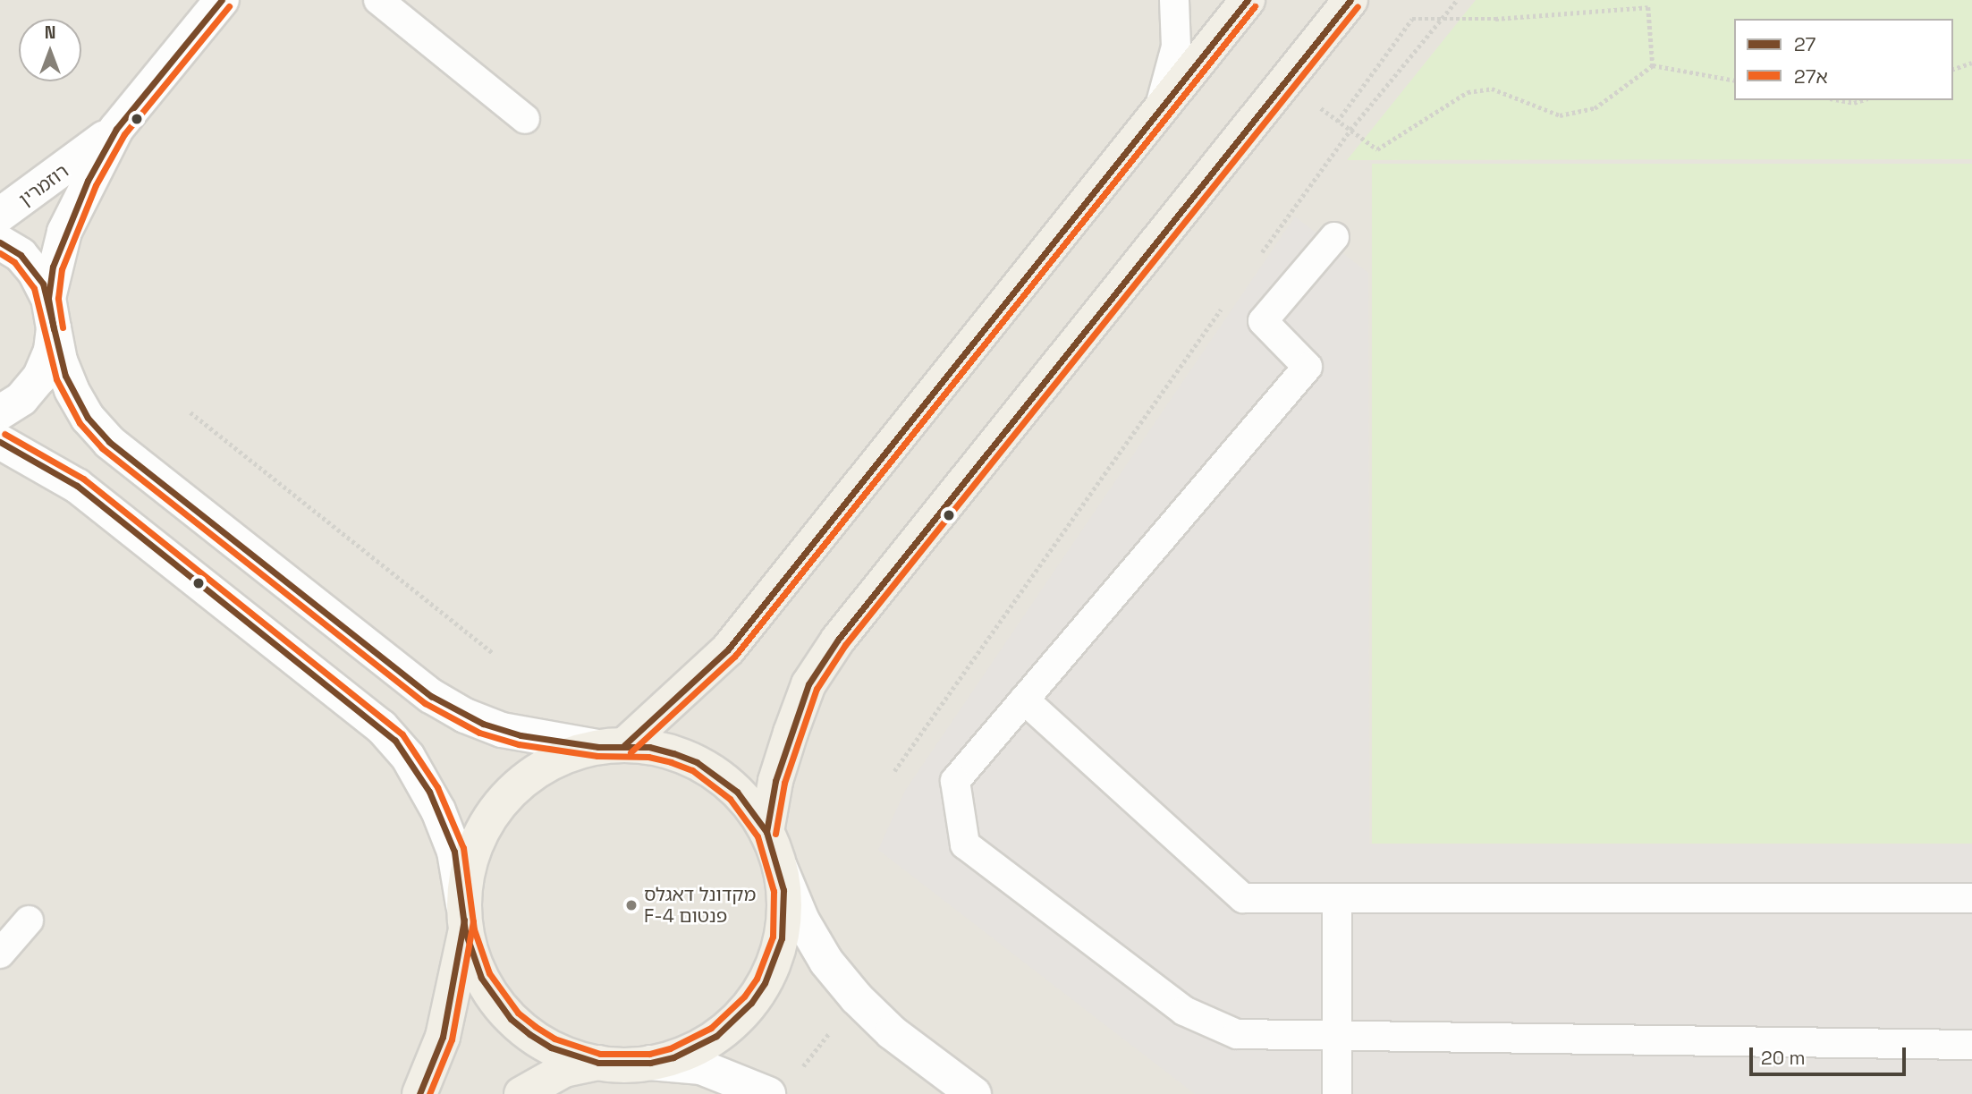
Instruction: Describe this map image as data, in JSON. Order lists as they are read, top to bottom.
{
  "streets": {
    "street": ["רוזמרין"]
  },
  "places": ["מקדונל דאגלס F-4 פנטום"],
  "lines": ["transit line 27", "transit line 27א"],
  "legend": ["27", "27א"],
  "scale_bar": "20 m",
  "north": "top"
}
